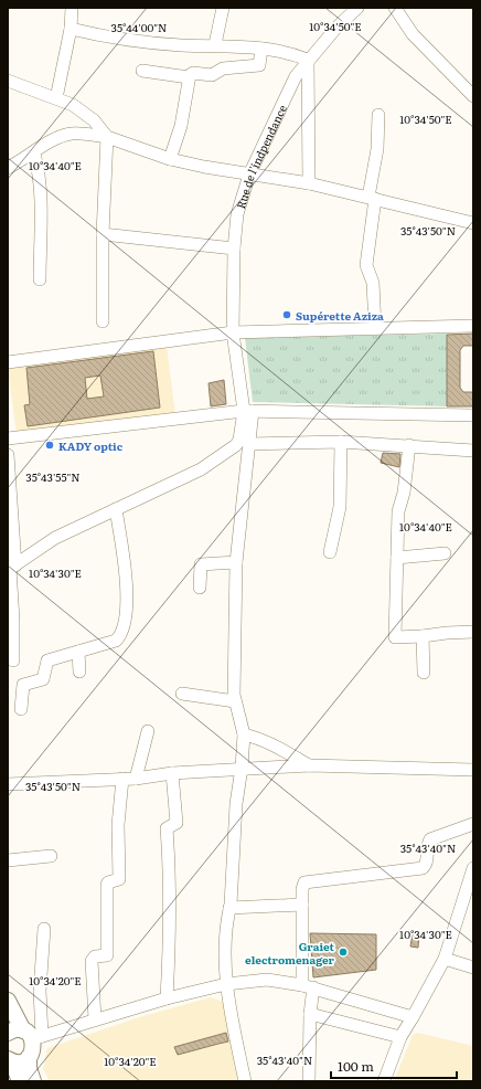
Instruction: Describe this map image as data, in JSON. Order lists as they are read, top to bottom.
{
  "streets": {
    "street": ["Rue de l'indpendance"]
  },
  "places": ["Supérette Aziza", "KADY optic", "Graiet electromenager"],
  "scale_bar": "100 m",
  "coordinates": [
    "10°34'50\"E",
    "35°44'00\"N",
    "10°34'40\"E",
    "35°43'50\"N",
    "35°43'55\"N",
    "10°34'30\"E",
    "35°43'40\"N",
    "10°34'20\"E"
  ]
}
